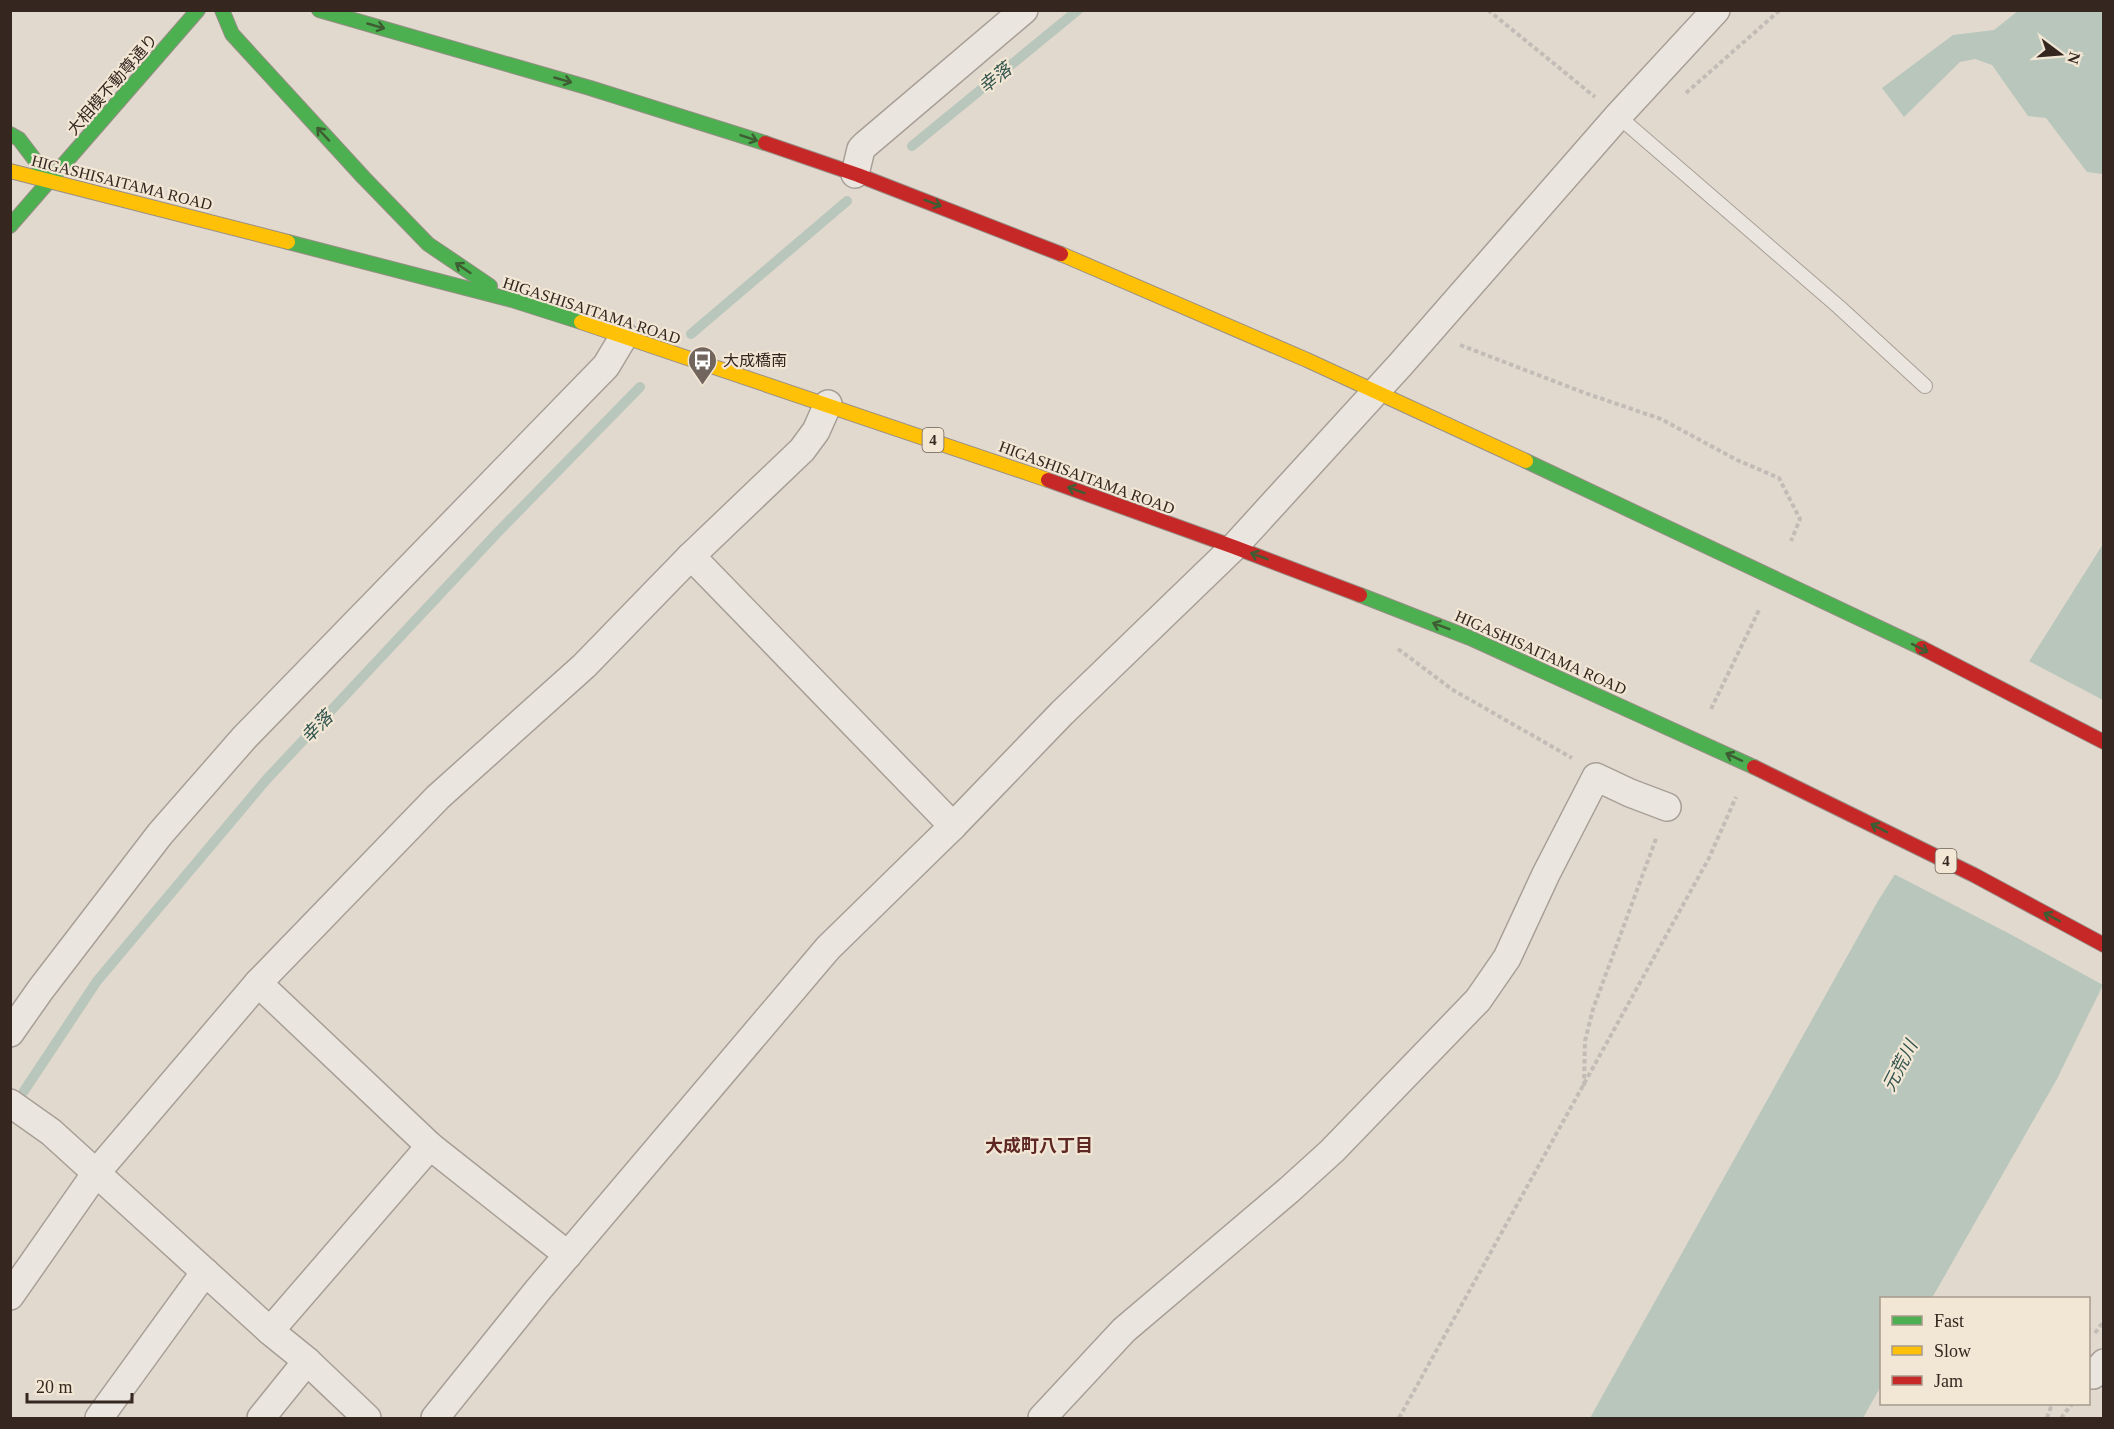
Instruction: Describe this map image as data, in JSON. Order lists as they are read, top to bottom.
{
  "streets": {
    "main road": ["大相模不動尊通り", "HIGASHISAITAMA ROAD", "4"]
  },
  "crossings": [
    ["大相模不動尊通り", "HIGASHISAITAMA ROAD"]
  ],
  "one_way": ["HIGASHISAITAMA ROAD"],
  "districts": ["大成町八丁目"],
  "water": ["幸落", "元荒川"],
  "places": {
    "bus stop": ["大成橋南"]
  },
  "legend": ["Fast", "Slow", "Jam"],
  "scale_bar": "20 m",
  "north": "right"
}
